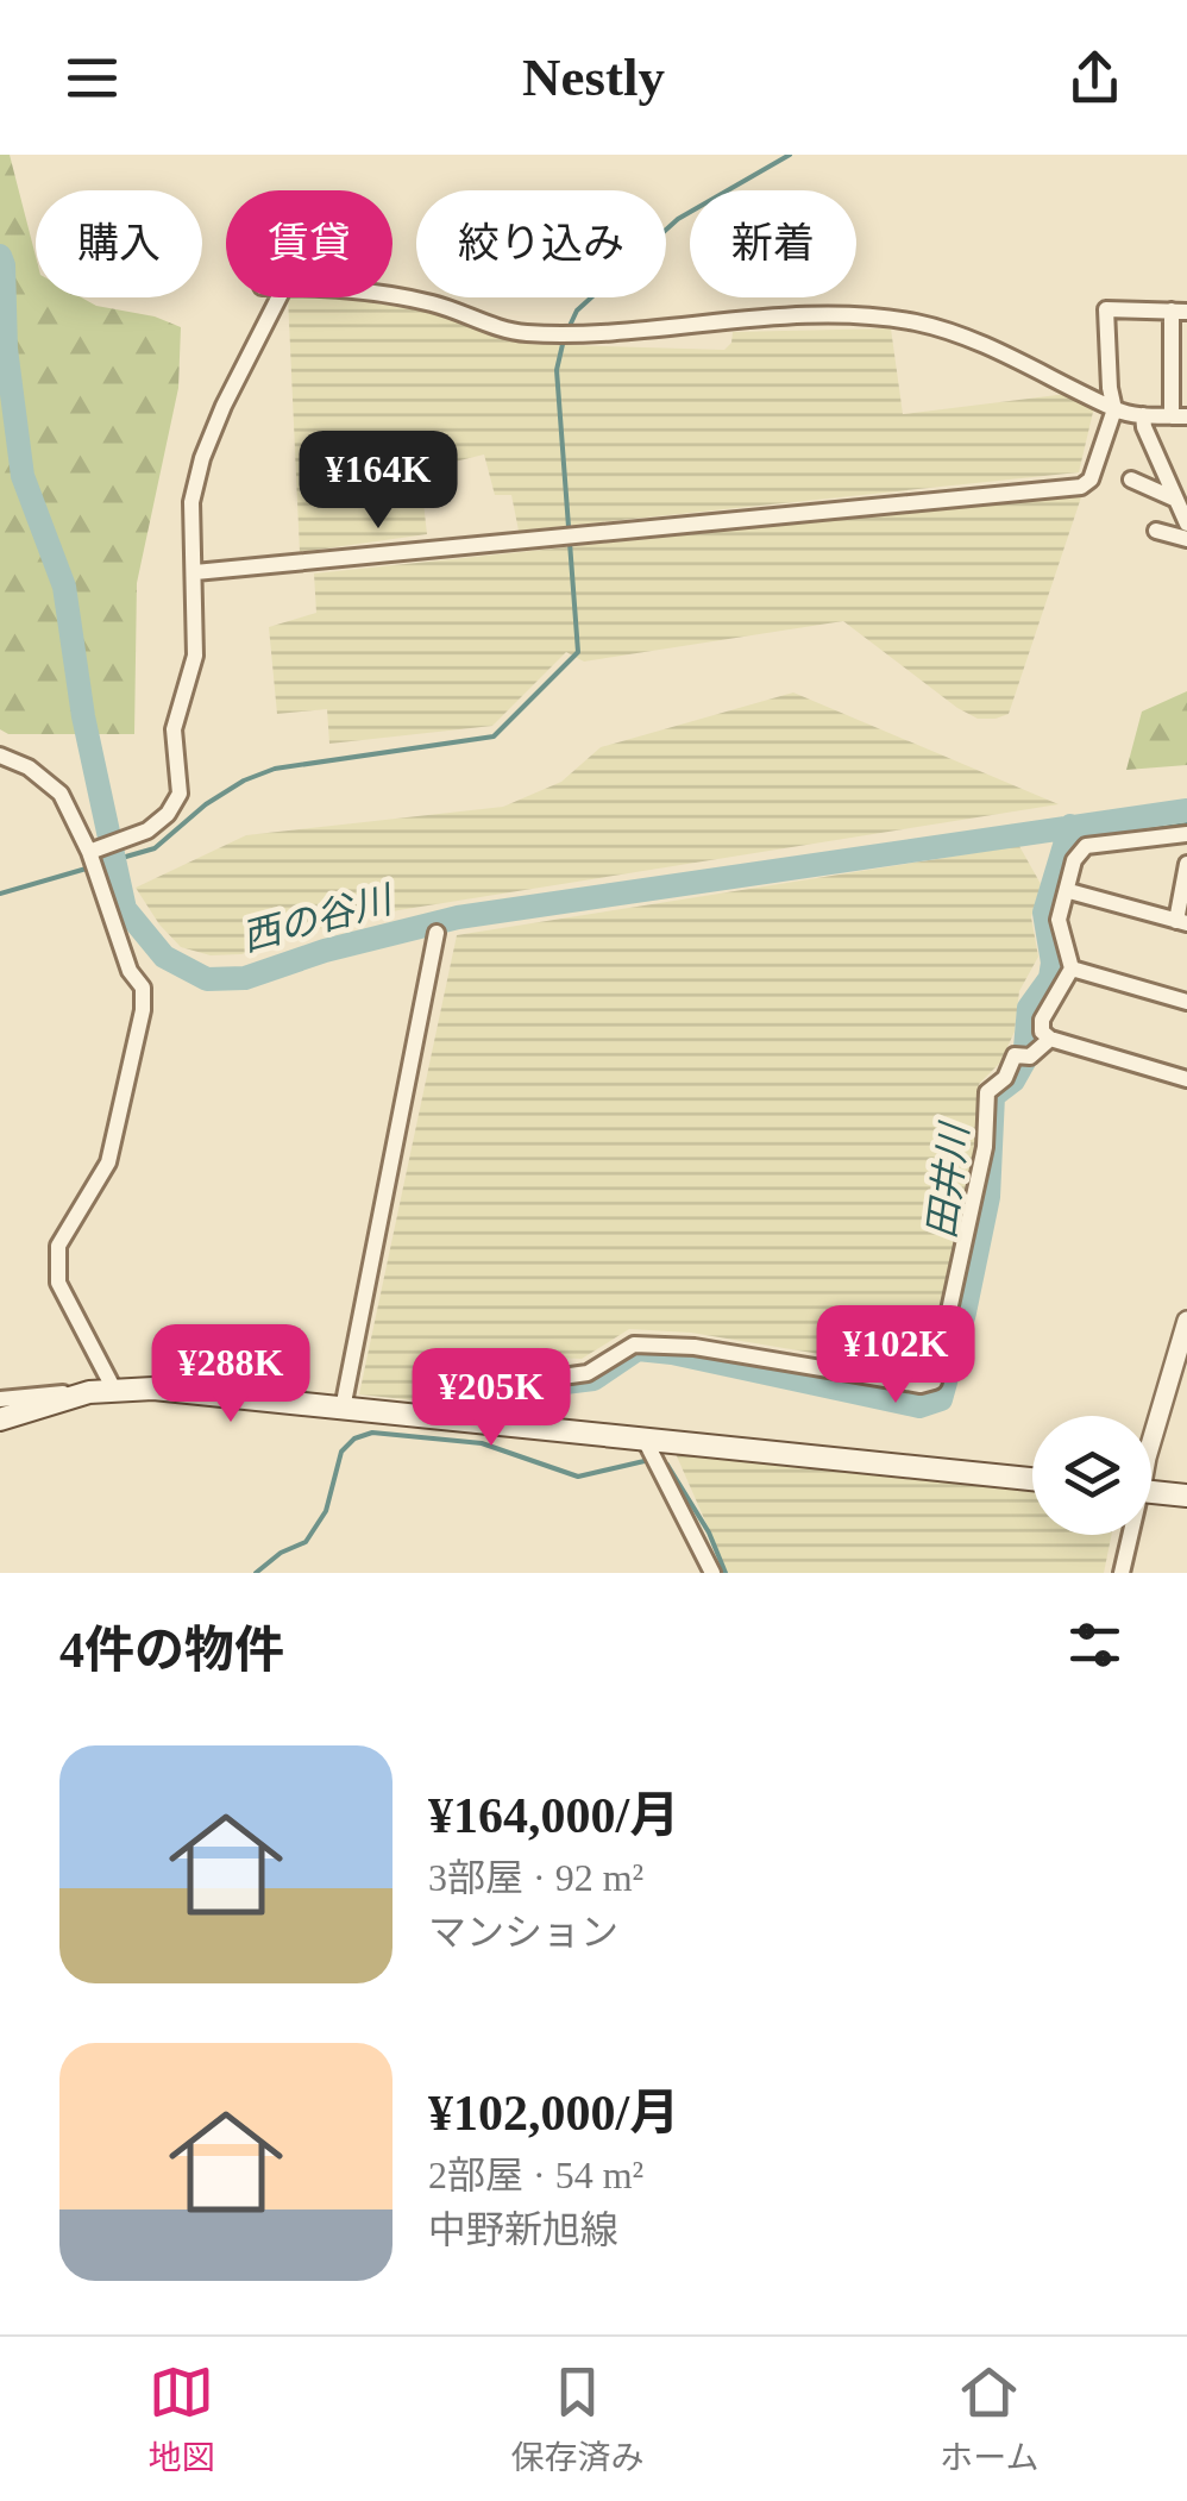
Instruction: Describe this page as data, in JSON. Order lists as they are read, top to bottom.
{
  "water": ["西の谷川", "田井川"],
  "page": {
    "header": "Nestly",
    "chip": [
      "購入",
      "賃貸",
      "絞り込み",
      "新着"
    ],
    "price": [
      "¥164K",
      "¥102K",
      "¥288K",
      "¥205K"
    ],
    "heading": "4件の物件",
    "list": [
      {
        "name": "¥164,000/月",
        "note": "3部屋 · 92 m² · マンション"
      },
      {
        "name": "¥102,000/月",
        "note": "2部屋 · 54 m² · 中野新旭線"
      }
    ],
    "tabs": ["地図", "保存済み", "ホーム"]
  }
}
